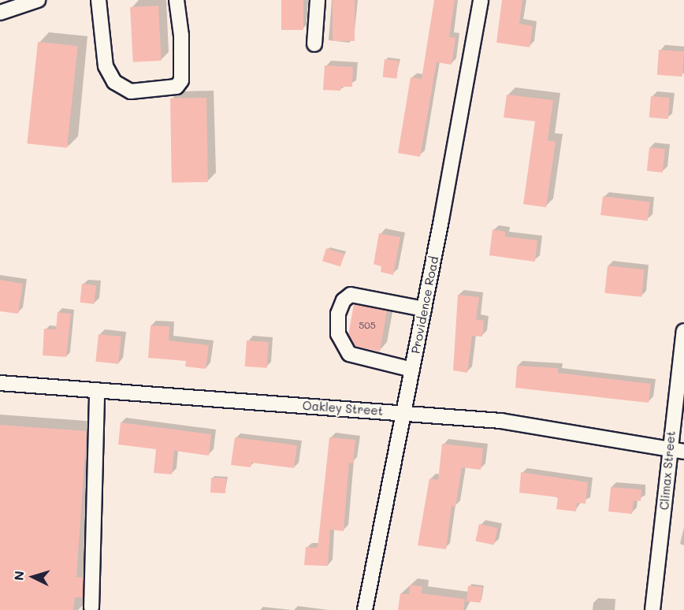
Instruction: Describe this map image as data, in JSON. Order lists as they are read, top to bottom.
{
  "streets": {
    "street": ["Providence Road", "Oakley Street", "Climax Street"]
  },
  "crossings": [
    ["Providence Road", "Oakley Street"],
    ["Oakley Street", "Climax Street"]
  ],
  "house_numbers": ["505"],
  "north": "left"
}
